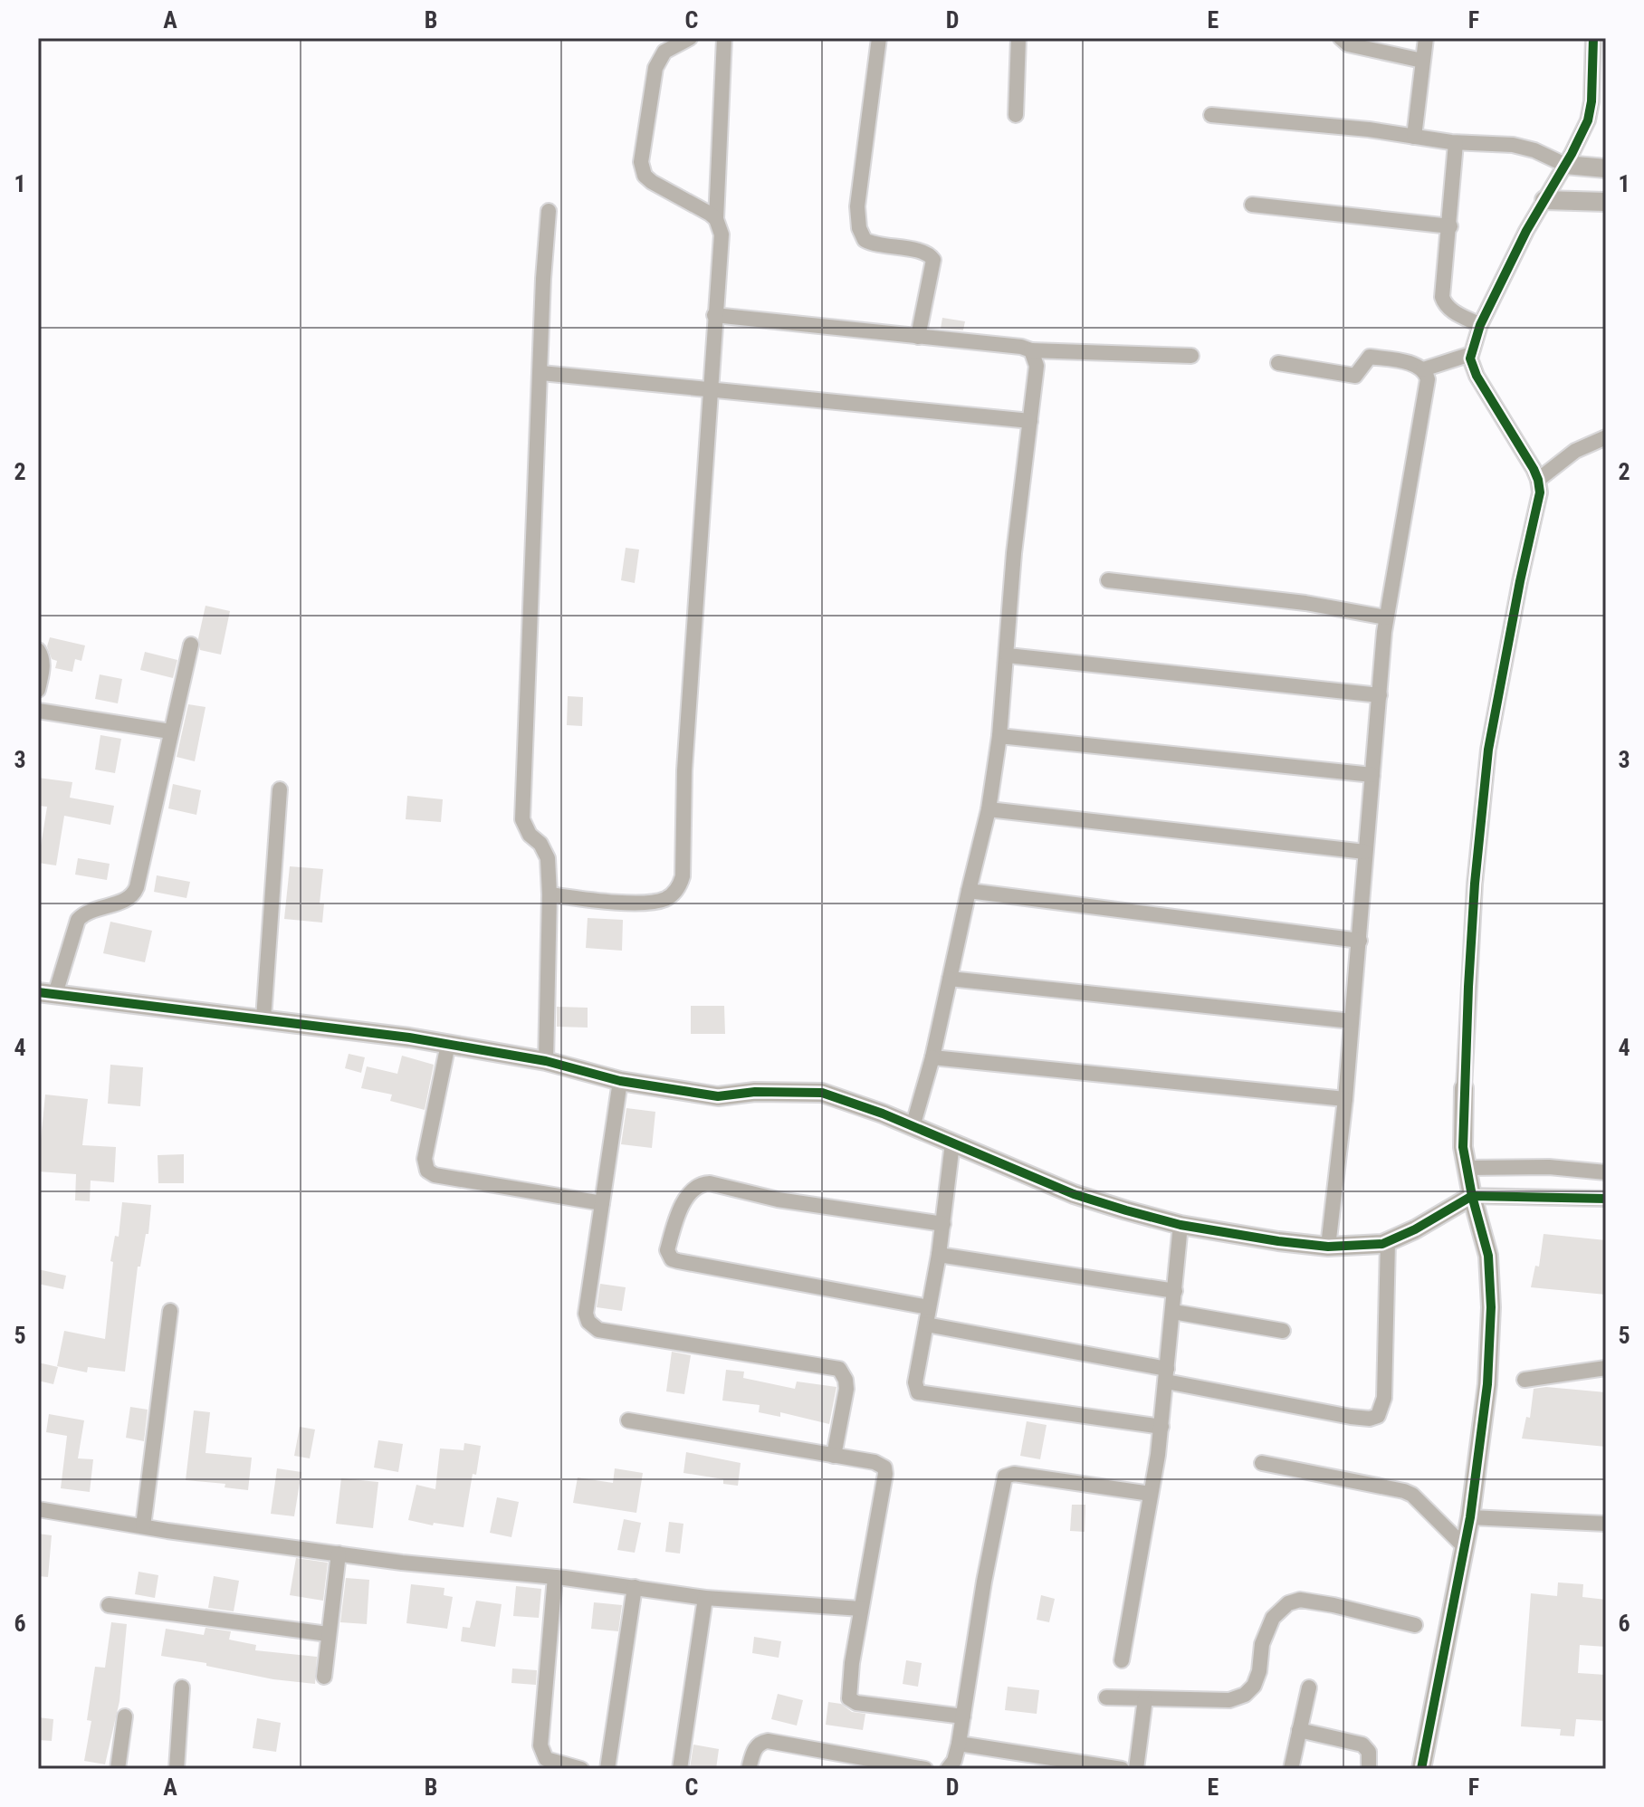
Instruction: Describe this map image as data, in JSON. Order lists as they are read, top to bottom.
{
  "grid": {
    "columns": [
      "A",
      "B",
      "C",
      "D",
      "E",
      "F"
    ],
    "rows": [
      "1",
      "2",
      "3",
      "4",
      "5",
      "6"
    ]
  }
}
